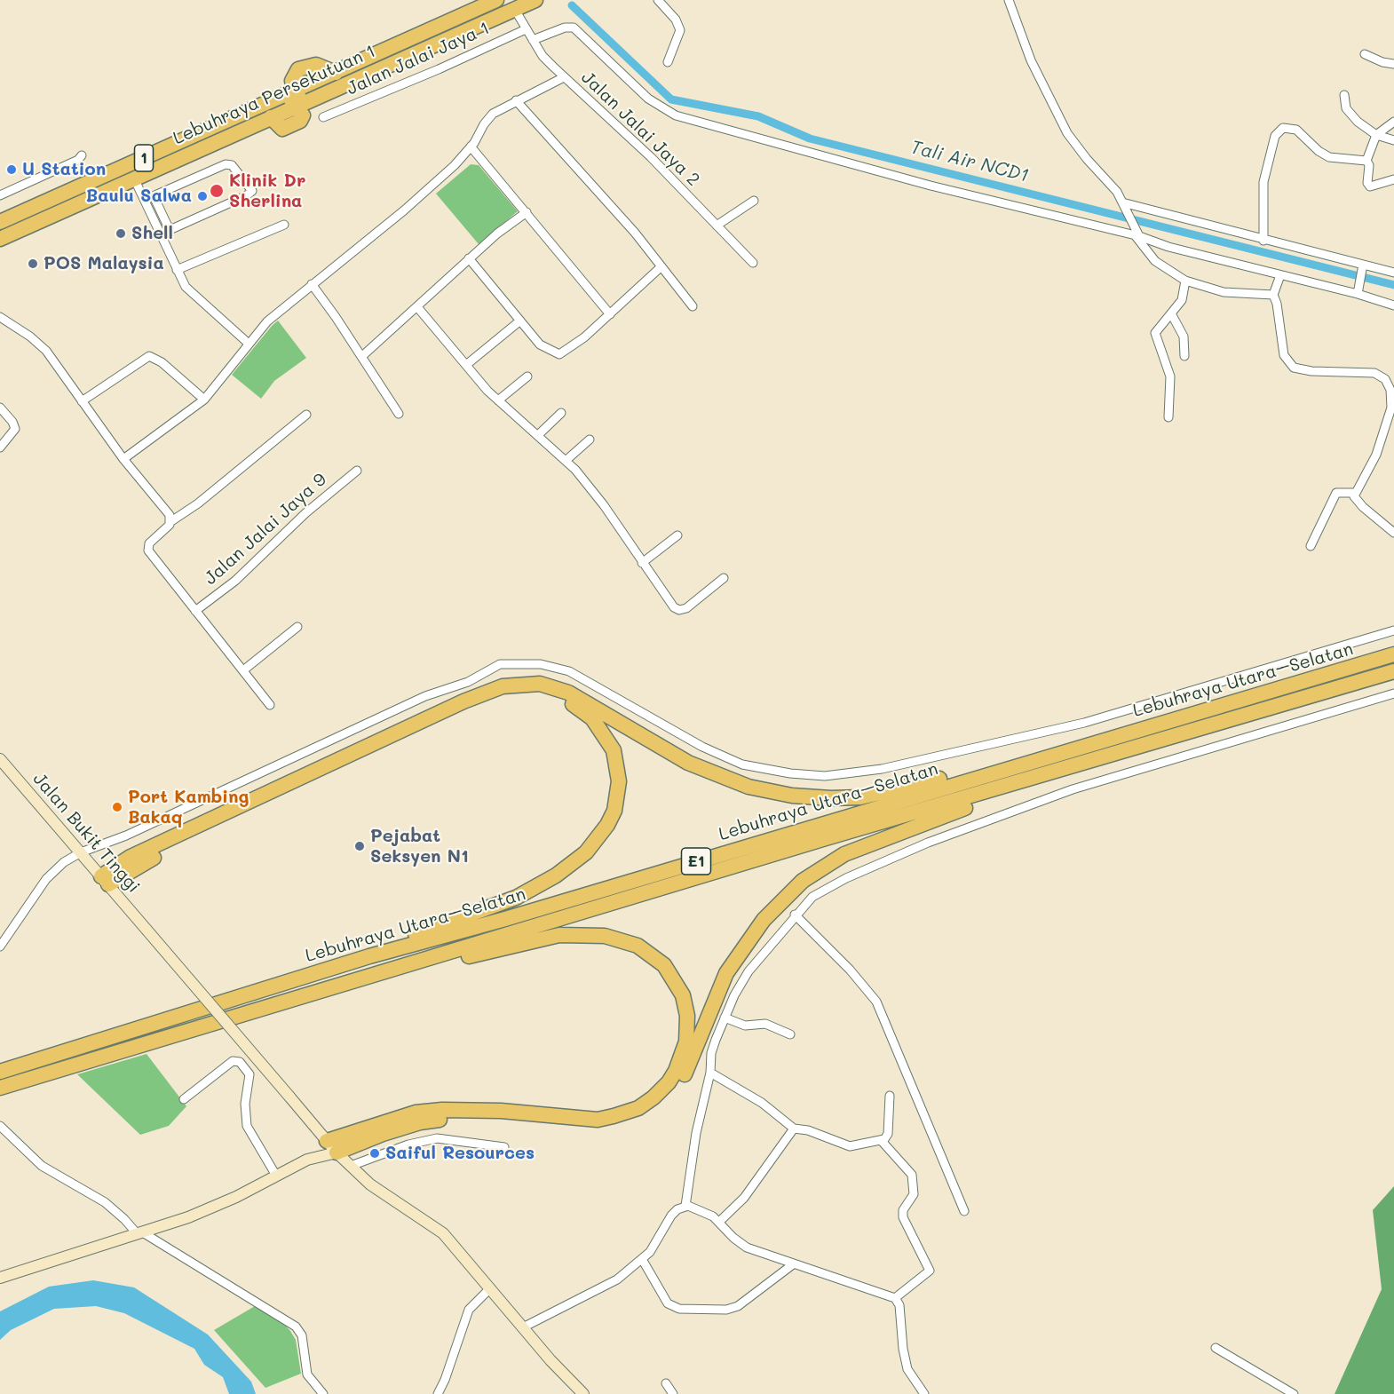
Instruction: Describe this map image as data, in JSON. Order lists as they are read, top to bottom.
{
  "streets": {
    "highway": [
      "Lebuhraya Persekutuan 1",
      "1",
      "Lebuhraya Utara–Selatan",
      "E1"
    ],
    "main road": ["Jalan Bukit Tinggi"],
    "street": ["Jalan Jalai Jaya 1", "Jalan Jalai Jaya 2", "Jalan Jalai Jaya 9"]
  },
  "crossings": [
    ["Jalan Jalai Jaya 1", "Jalan Jalai Jaya 2"],
    ["Lebuhraya Persekutuan 1", "Jalan Jalai Jaya 2"]
  ],
  "water": ["Tali Air NCD1"],
  "places": [
    "U Station",
    "Klinik Dr Sherlina",
    "Baulu Salwa",
    "Shell",
    "POS Malaysia",
    "Port Kambing Bakaq",
    "Pejabat Seksyen N1",
    "Saiful Resources"
  ]
}
